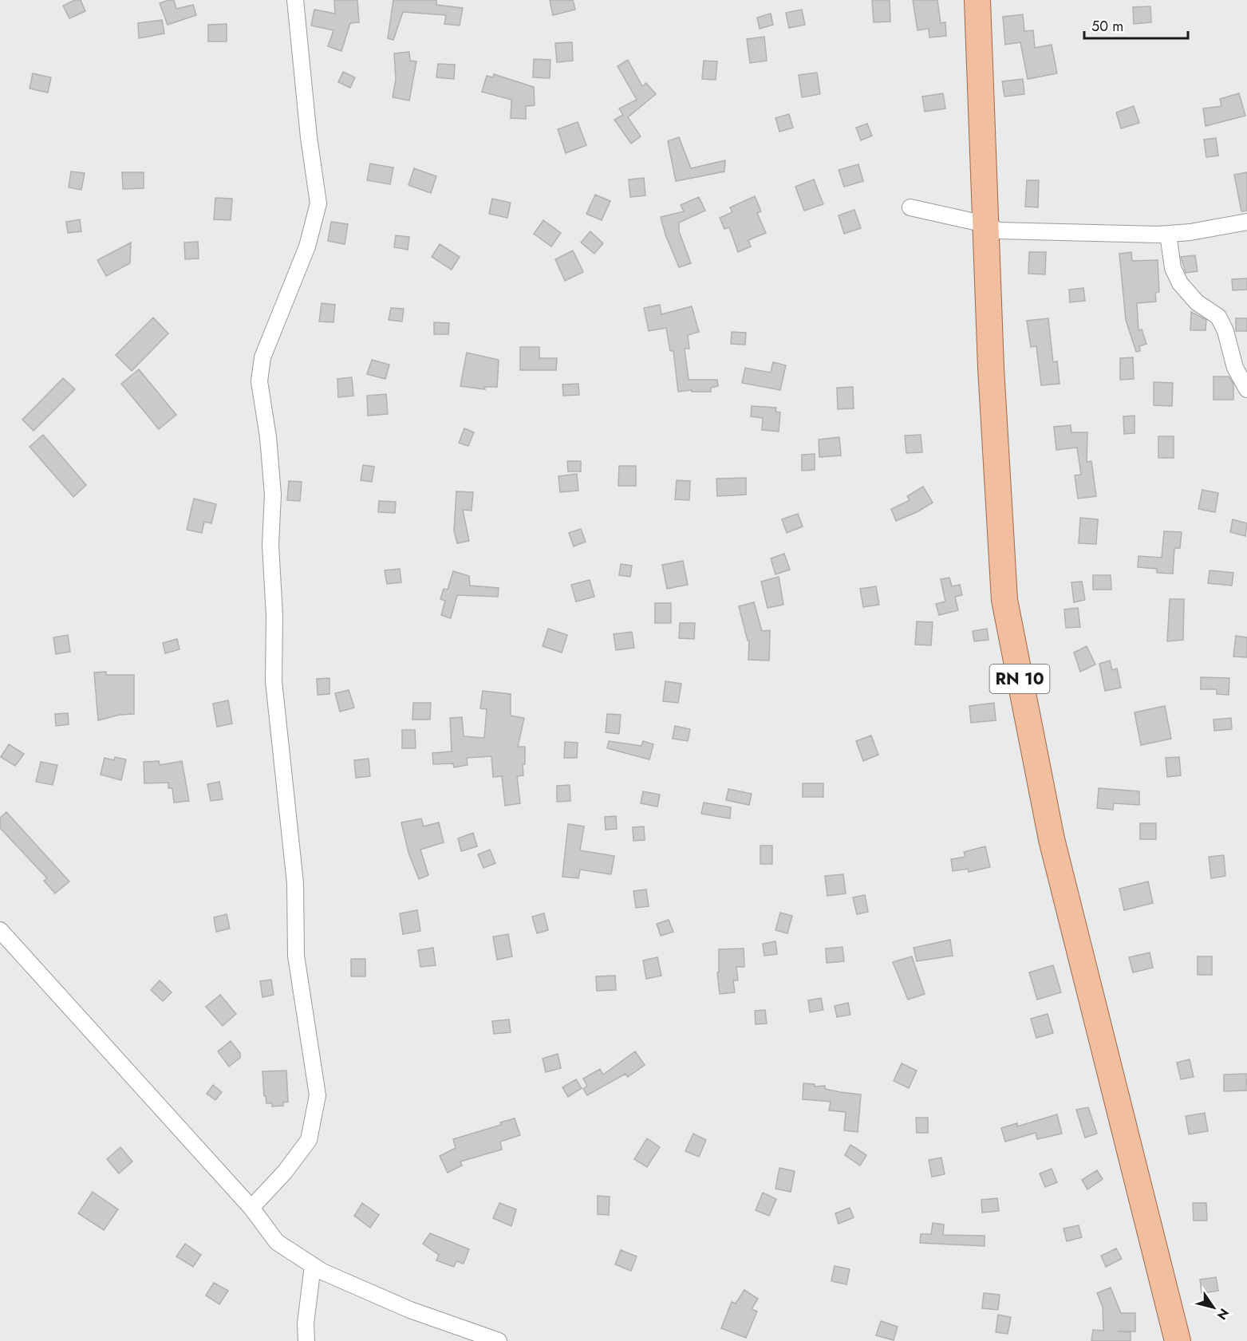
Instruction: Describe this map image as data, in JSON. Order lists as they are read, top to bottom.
{
  "streets": {
    "main road": ["RN 10"]
  },
  "scale_bar": "50 m",
  "north": "bottom right"
}
